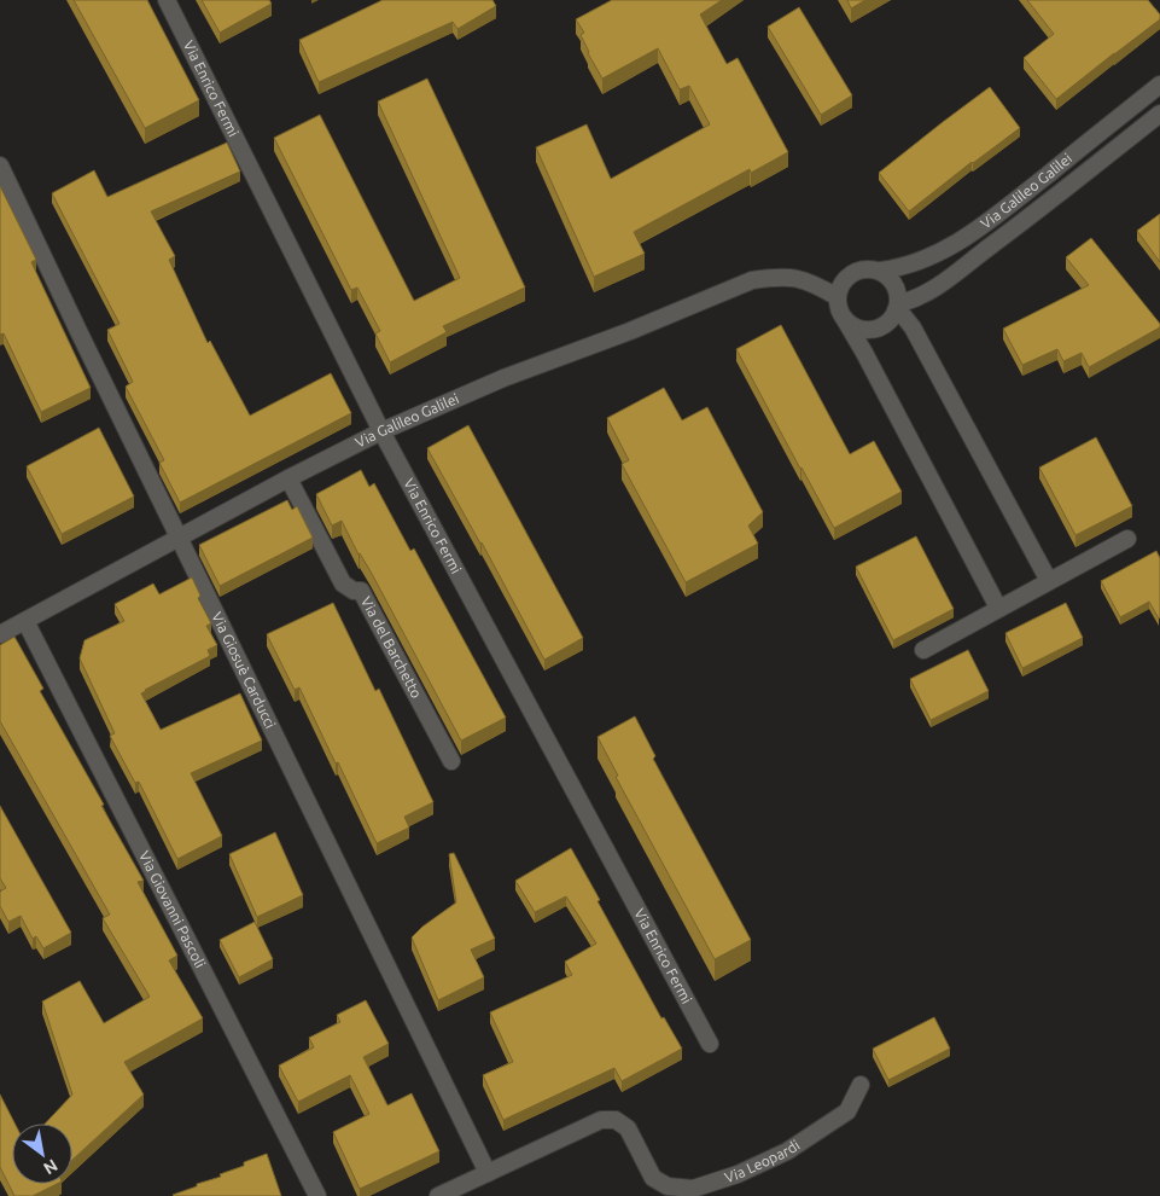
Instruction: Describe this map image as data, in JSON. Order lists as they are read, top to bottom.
{
  "streets": {
    "street": [
      "Via Enrico Fermi",
      "Via Galileo Galilei",
      "Via del Barchetto",
      "Via Giosuè Carducci",
      "Via Giovanni Pascoli",
      "Via Leopardi"
    ]
  },
  "crossings": [
    ["Via Enrico Fermi", "Via Galileo Galilei"],
    ["Via Galileo Galilei", "Via del Barchetto"],
    ["Via Galileo Galilei", "Via Giosuè Carducci"],
    ["Via Galileo Galilei", "Via Giovanni Pascoli"],
    ["Via Giosuè Carducci", "Via Leopardi"]
  ],
  "north": "bottom right"
}
